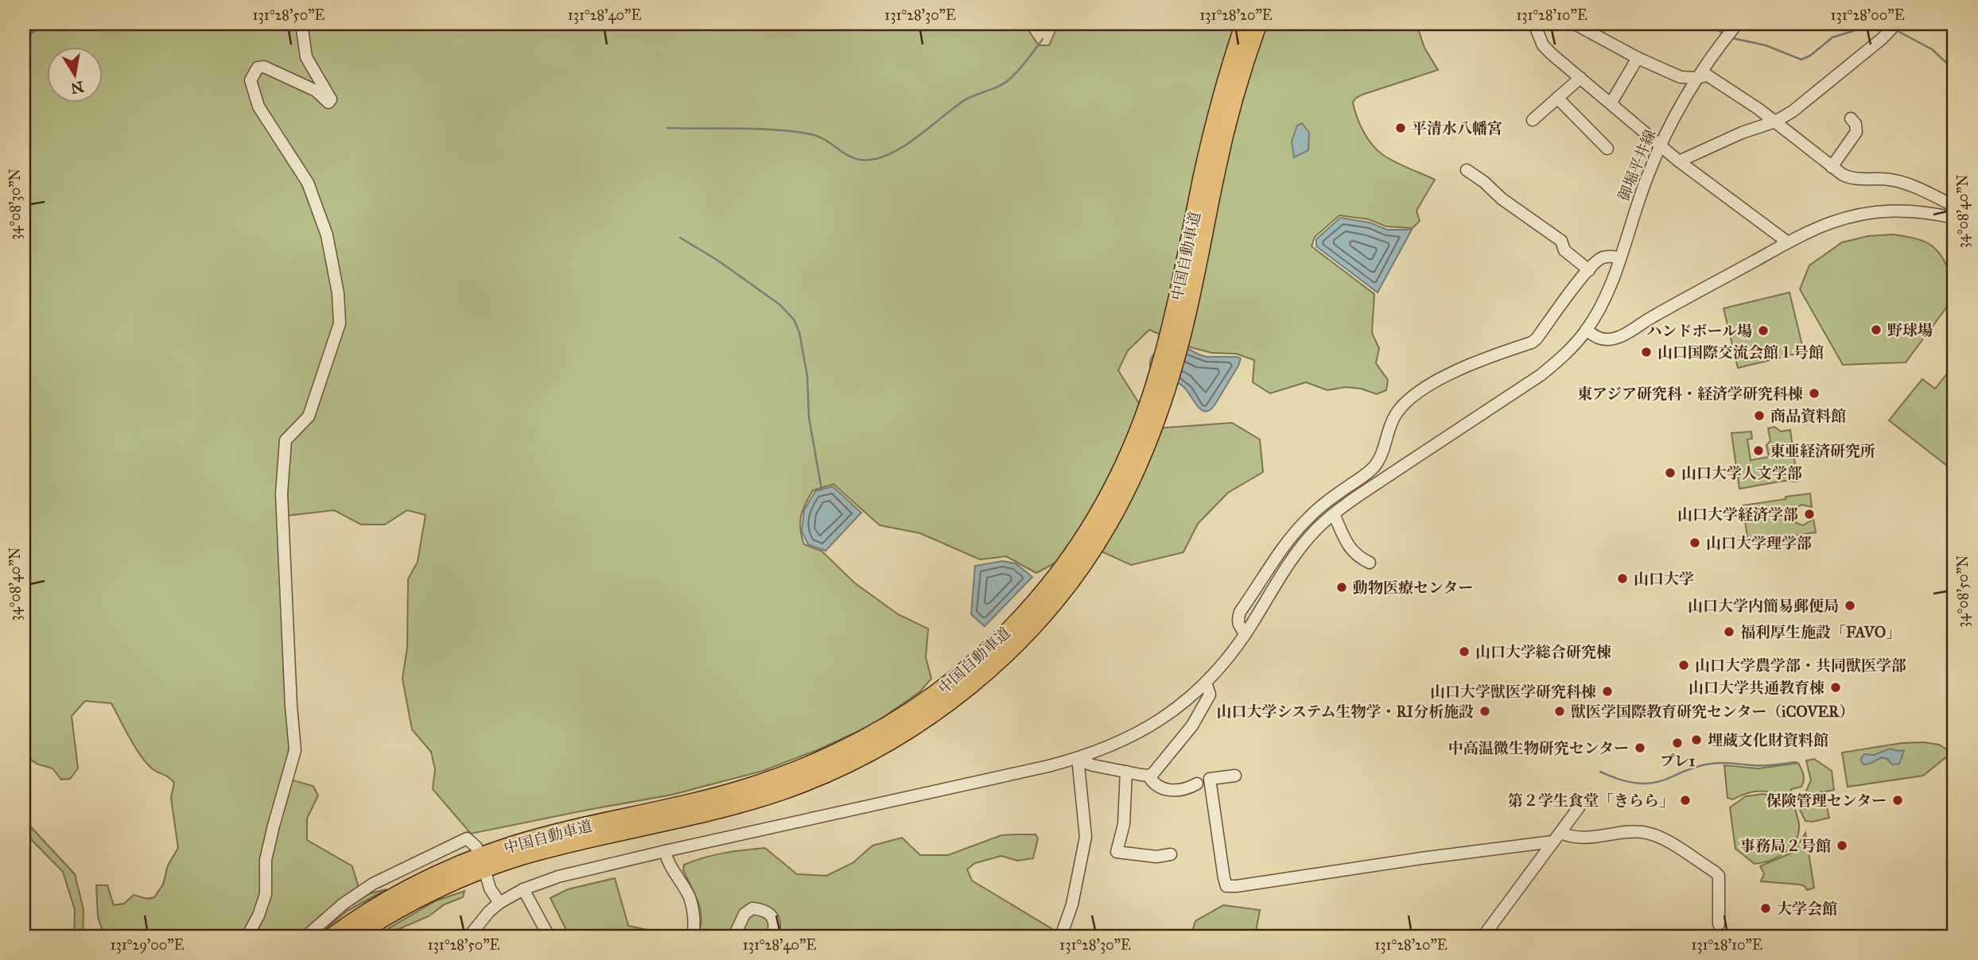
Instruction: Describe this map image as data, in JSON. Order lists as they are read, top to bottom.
{
  "streets": {
    "highway": ["中国自動車道"],
    "street": ["御堀平井線"]
  },
  "places": [
    "平清水八幡宮",
    "野球場",
    "ハンドボール場",
    "山口国際交流会館１号館",
    "東アジア研究科・経済学研究科棟",
    "商品資料館",
    "東亜経済研究所",
    "山口大学人文学部",
    "山口大学経済学部",
    "山口大学理学部",
    "山口大学",
    "動物医療センター",
    "山口大学内簡易郵便局",
    "福利厚生施設「FAVO」",
    "山口大学総合研究棟",
    "山口大学農学部・共同獣医学部",
    "山口大学共通教育棟",
    "山口大学獣医学研究科棟",
    "山口大学システム生物学・RI分析施設",
    "獣医学国際教育研究センター（iCOVER）",
    "埋蔵文化財資料館",
    "プレ1",
    "中高温微生物研究センター",
    "第２学生食堂「きらら」",
    "保険管理センター",
    "事務局２号館",
    "大学会館"
  ],
  "north": "bottom",
  "coordinates": [
    "131°28'50\"E",
    "131°28'40\"E",
    "131°28'30\"E",
    "131°28'20\"E",
    "131°28'10\"E",
    "131°28'00\"E",
    "34°08'30\"N",
    "34°08'40\"N",
    "34°08'50\"N",
    "131°29'00\"E"
  ]
}
